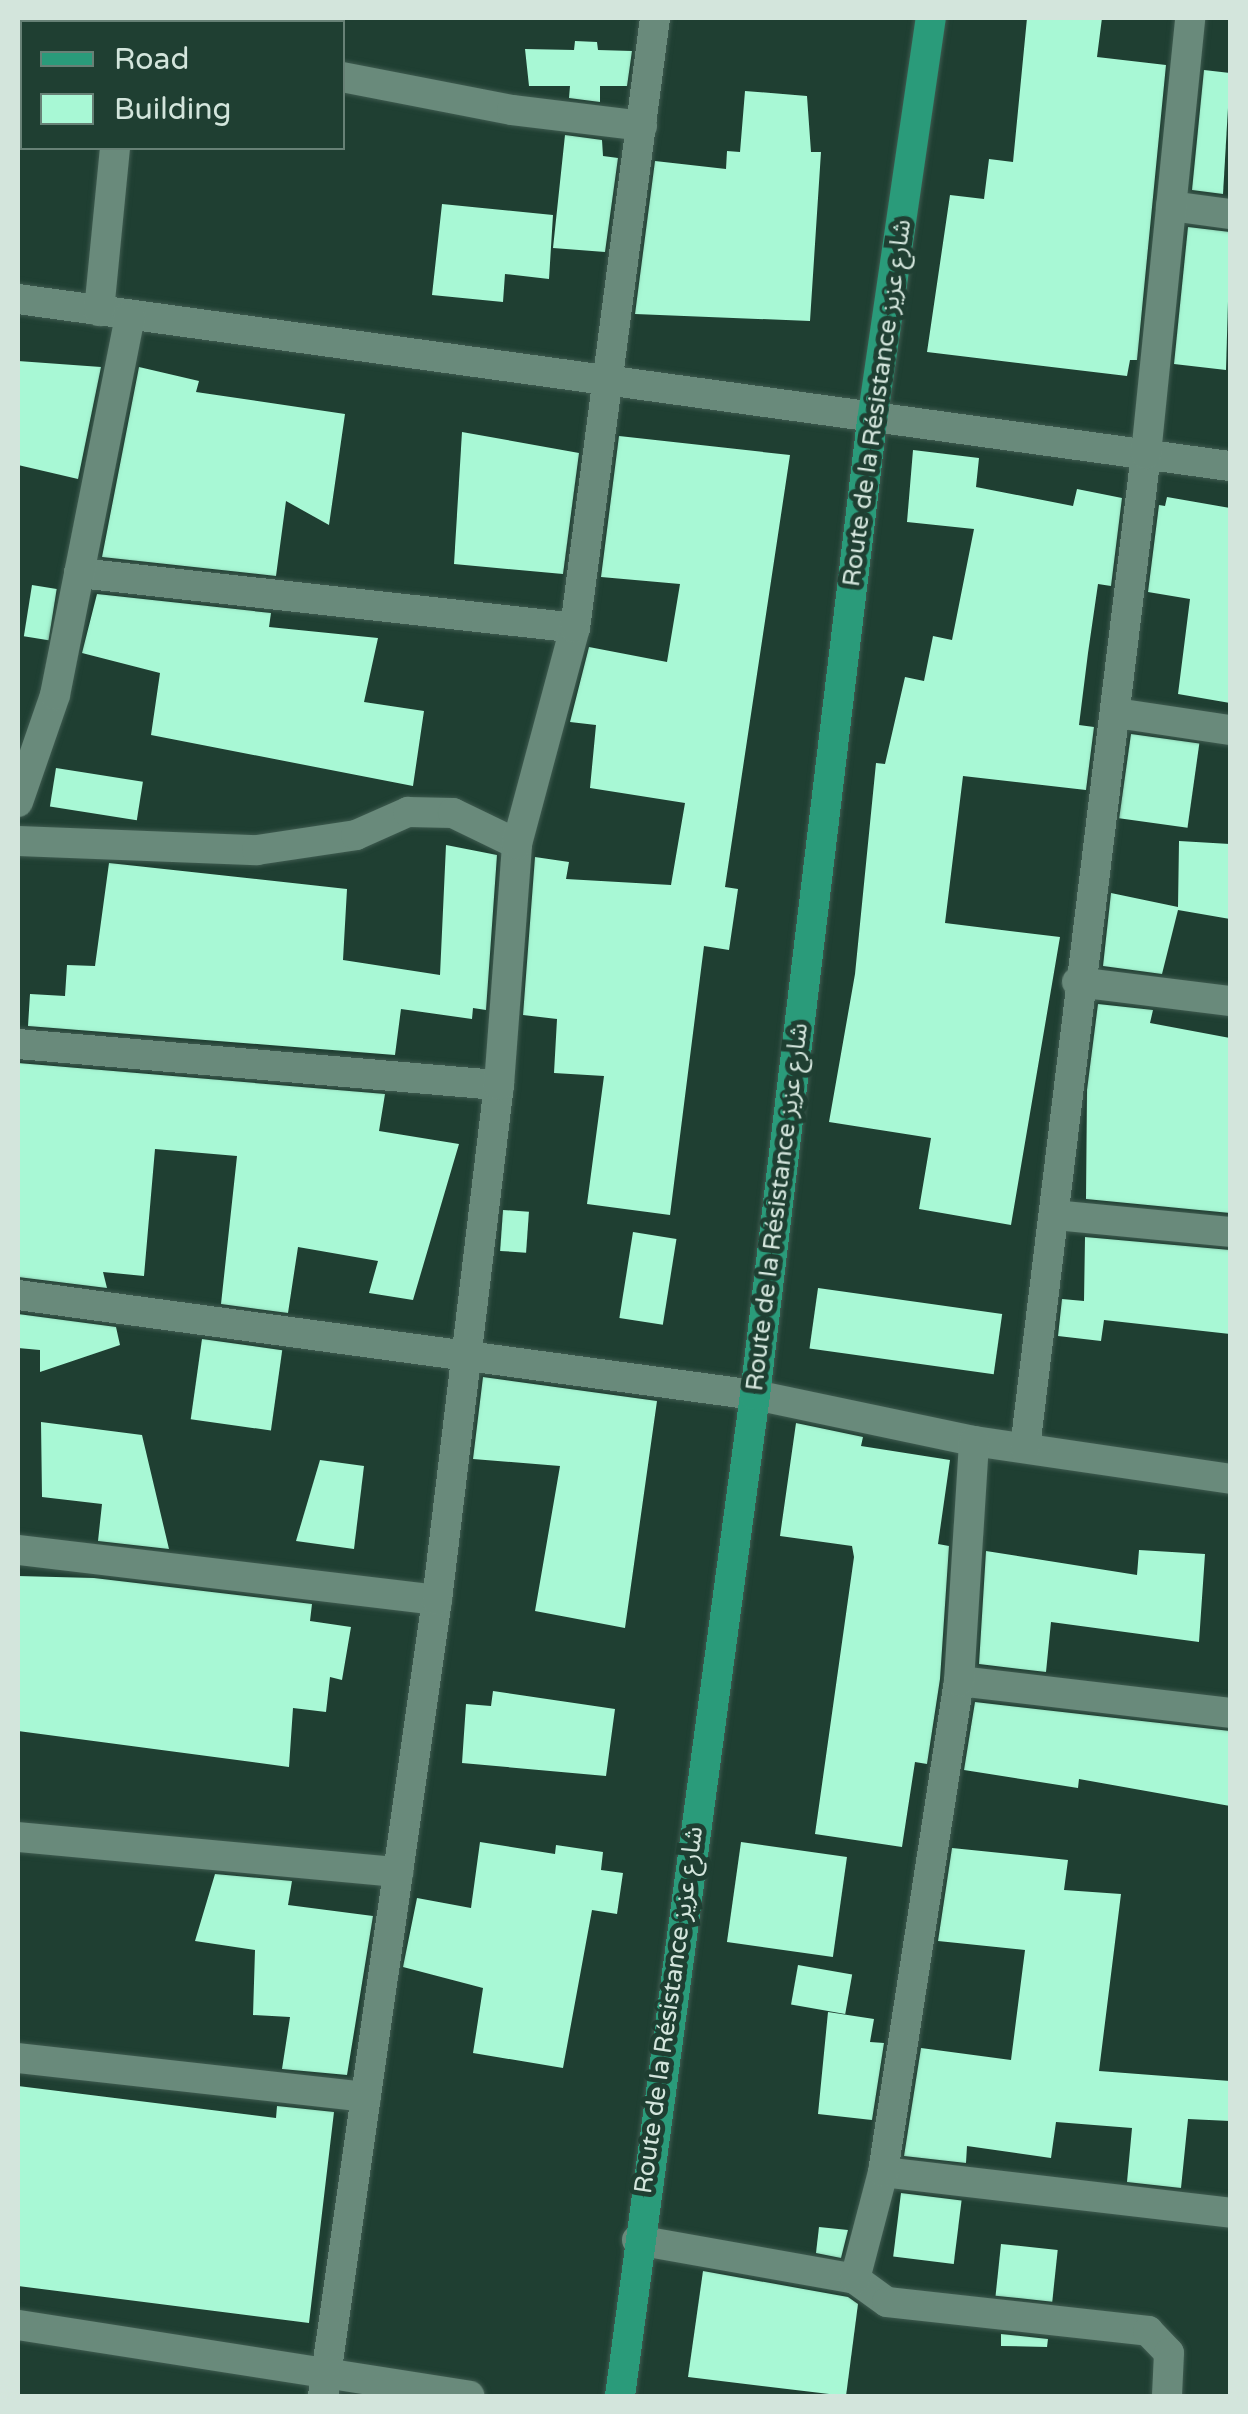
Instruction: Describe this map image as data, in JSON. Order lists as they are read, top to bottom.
{
  "streets": {
    "main road": ["Route de la Résistance شارع عزيز"]
  },
  "legend": ["Road", "Building"]
}
